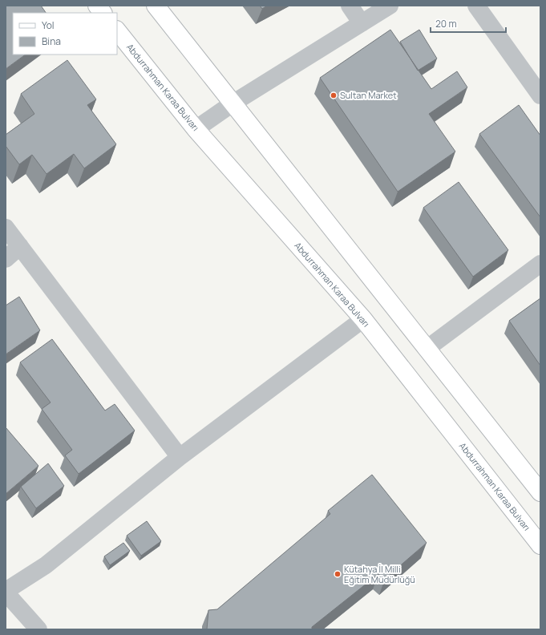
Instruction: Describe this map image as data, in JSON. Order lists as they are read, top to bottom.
{
  "streets": {
    "main road": ["Abdurrahman Karaa Bulvarı"]
  },
  "places": ["Sultan Market", "Kütahya İl Milli Eğitim Müdürlüğü"],
  "legend": ["Yol", "Bina"],
  "scale_bar": "20 m"
}
